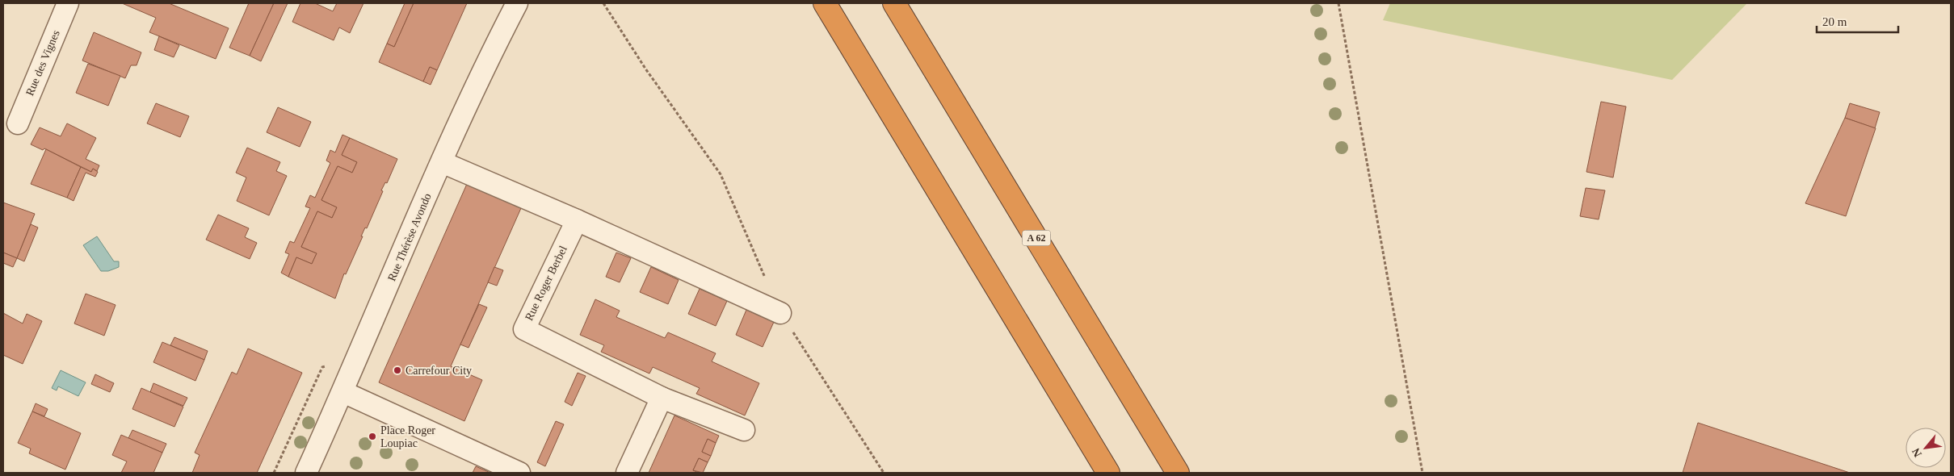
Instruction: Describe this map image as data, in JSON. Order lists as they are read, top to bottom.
{
  "streets": {
    "highway": ["A 62"],
    "street": ["Rue des Vignes", "Rue Thérèse Avondo", "Rue Roger Berbel"]
  },
  "places": ["Carrefour City", "Place Roger Loupiac"],
  "scale_bar": "20 m",
  "north": "bottom left"
}
